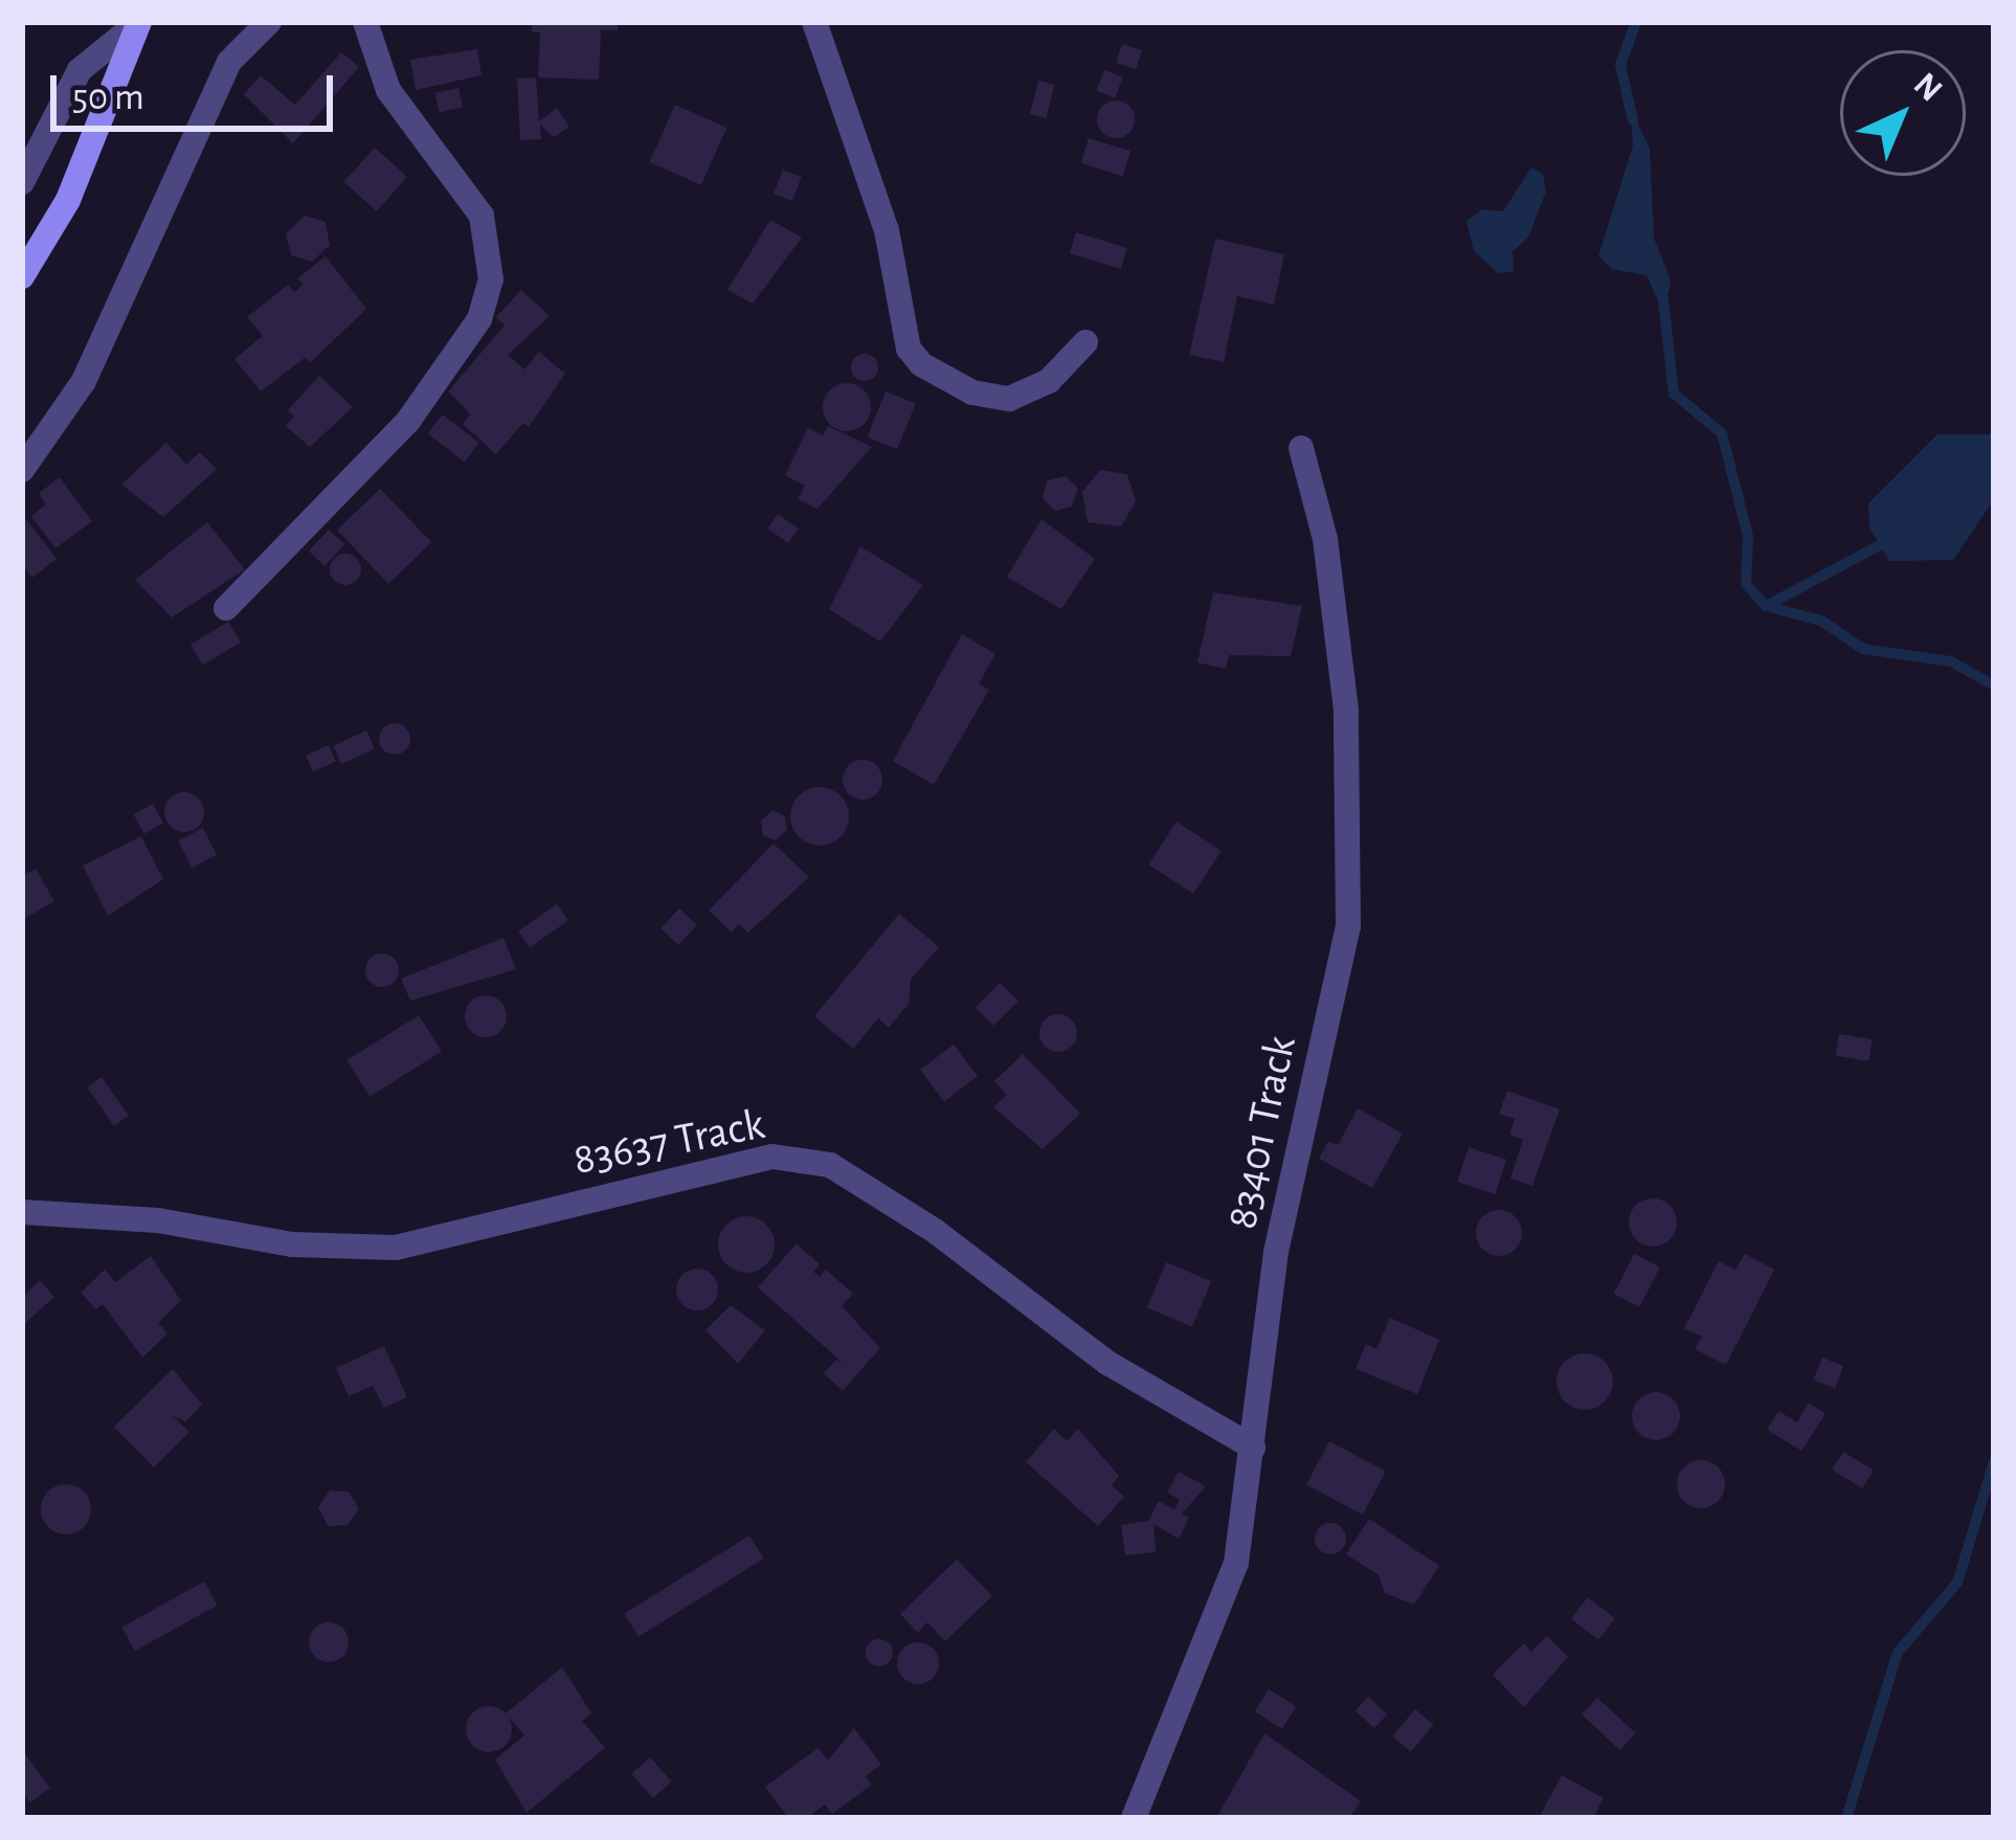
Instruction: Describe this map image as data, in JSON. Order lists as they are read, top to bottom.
{
  "streets": {
    "street": ["83401 Track", "83637 Track"]
  },
  "crossings": [
    ["83401 Track", "83637 Track"]
  ],
  "scale_bar": "50 m",
  "north": "top right"
}
